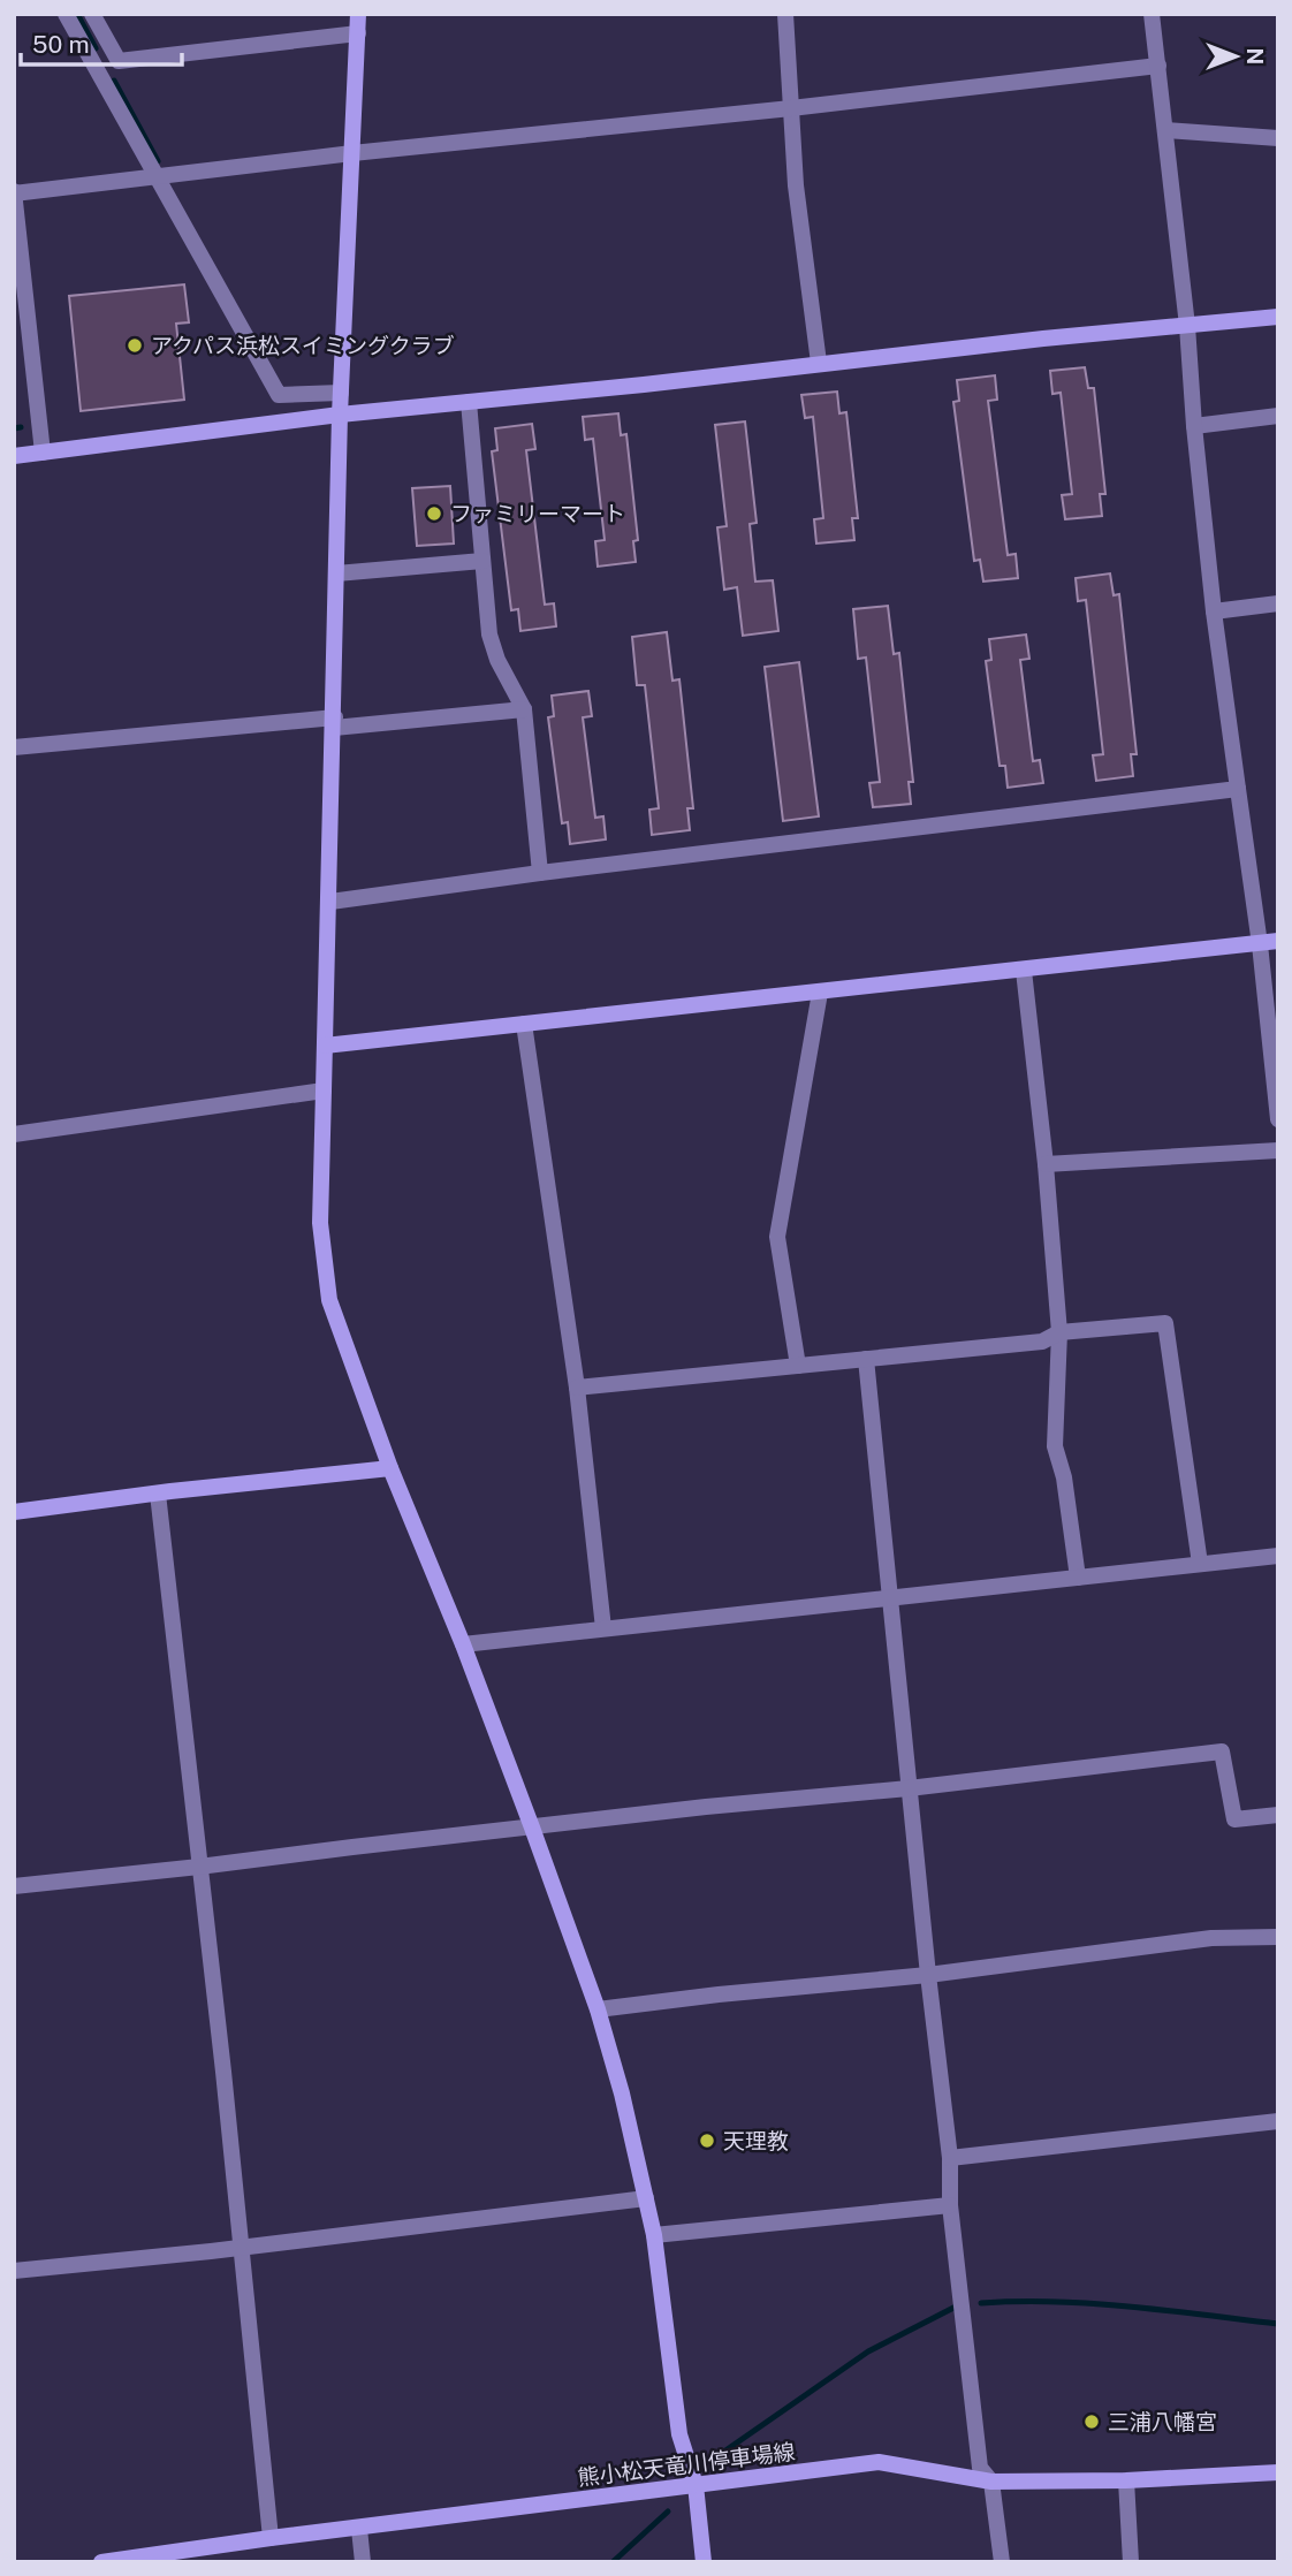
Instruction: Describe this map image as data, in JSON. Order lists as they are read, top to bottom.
{
  "streets": {
    "street": ["熊小松天竜川停車場線"]
  },
  "places": [
    "アクパス浜松スイミングクラブ",
    "ファミリーマート",
    "天理教",
    "三浦八幡宮"
  ],
  "scale_bar": "50 m",
  "north": "right"
}
